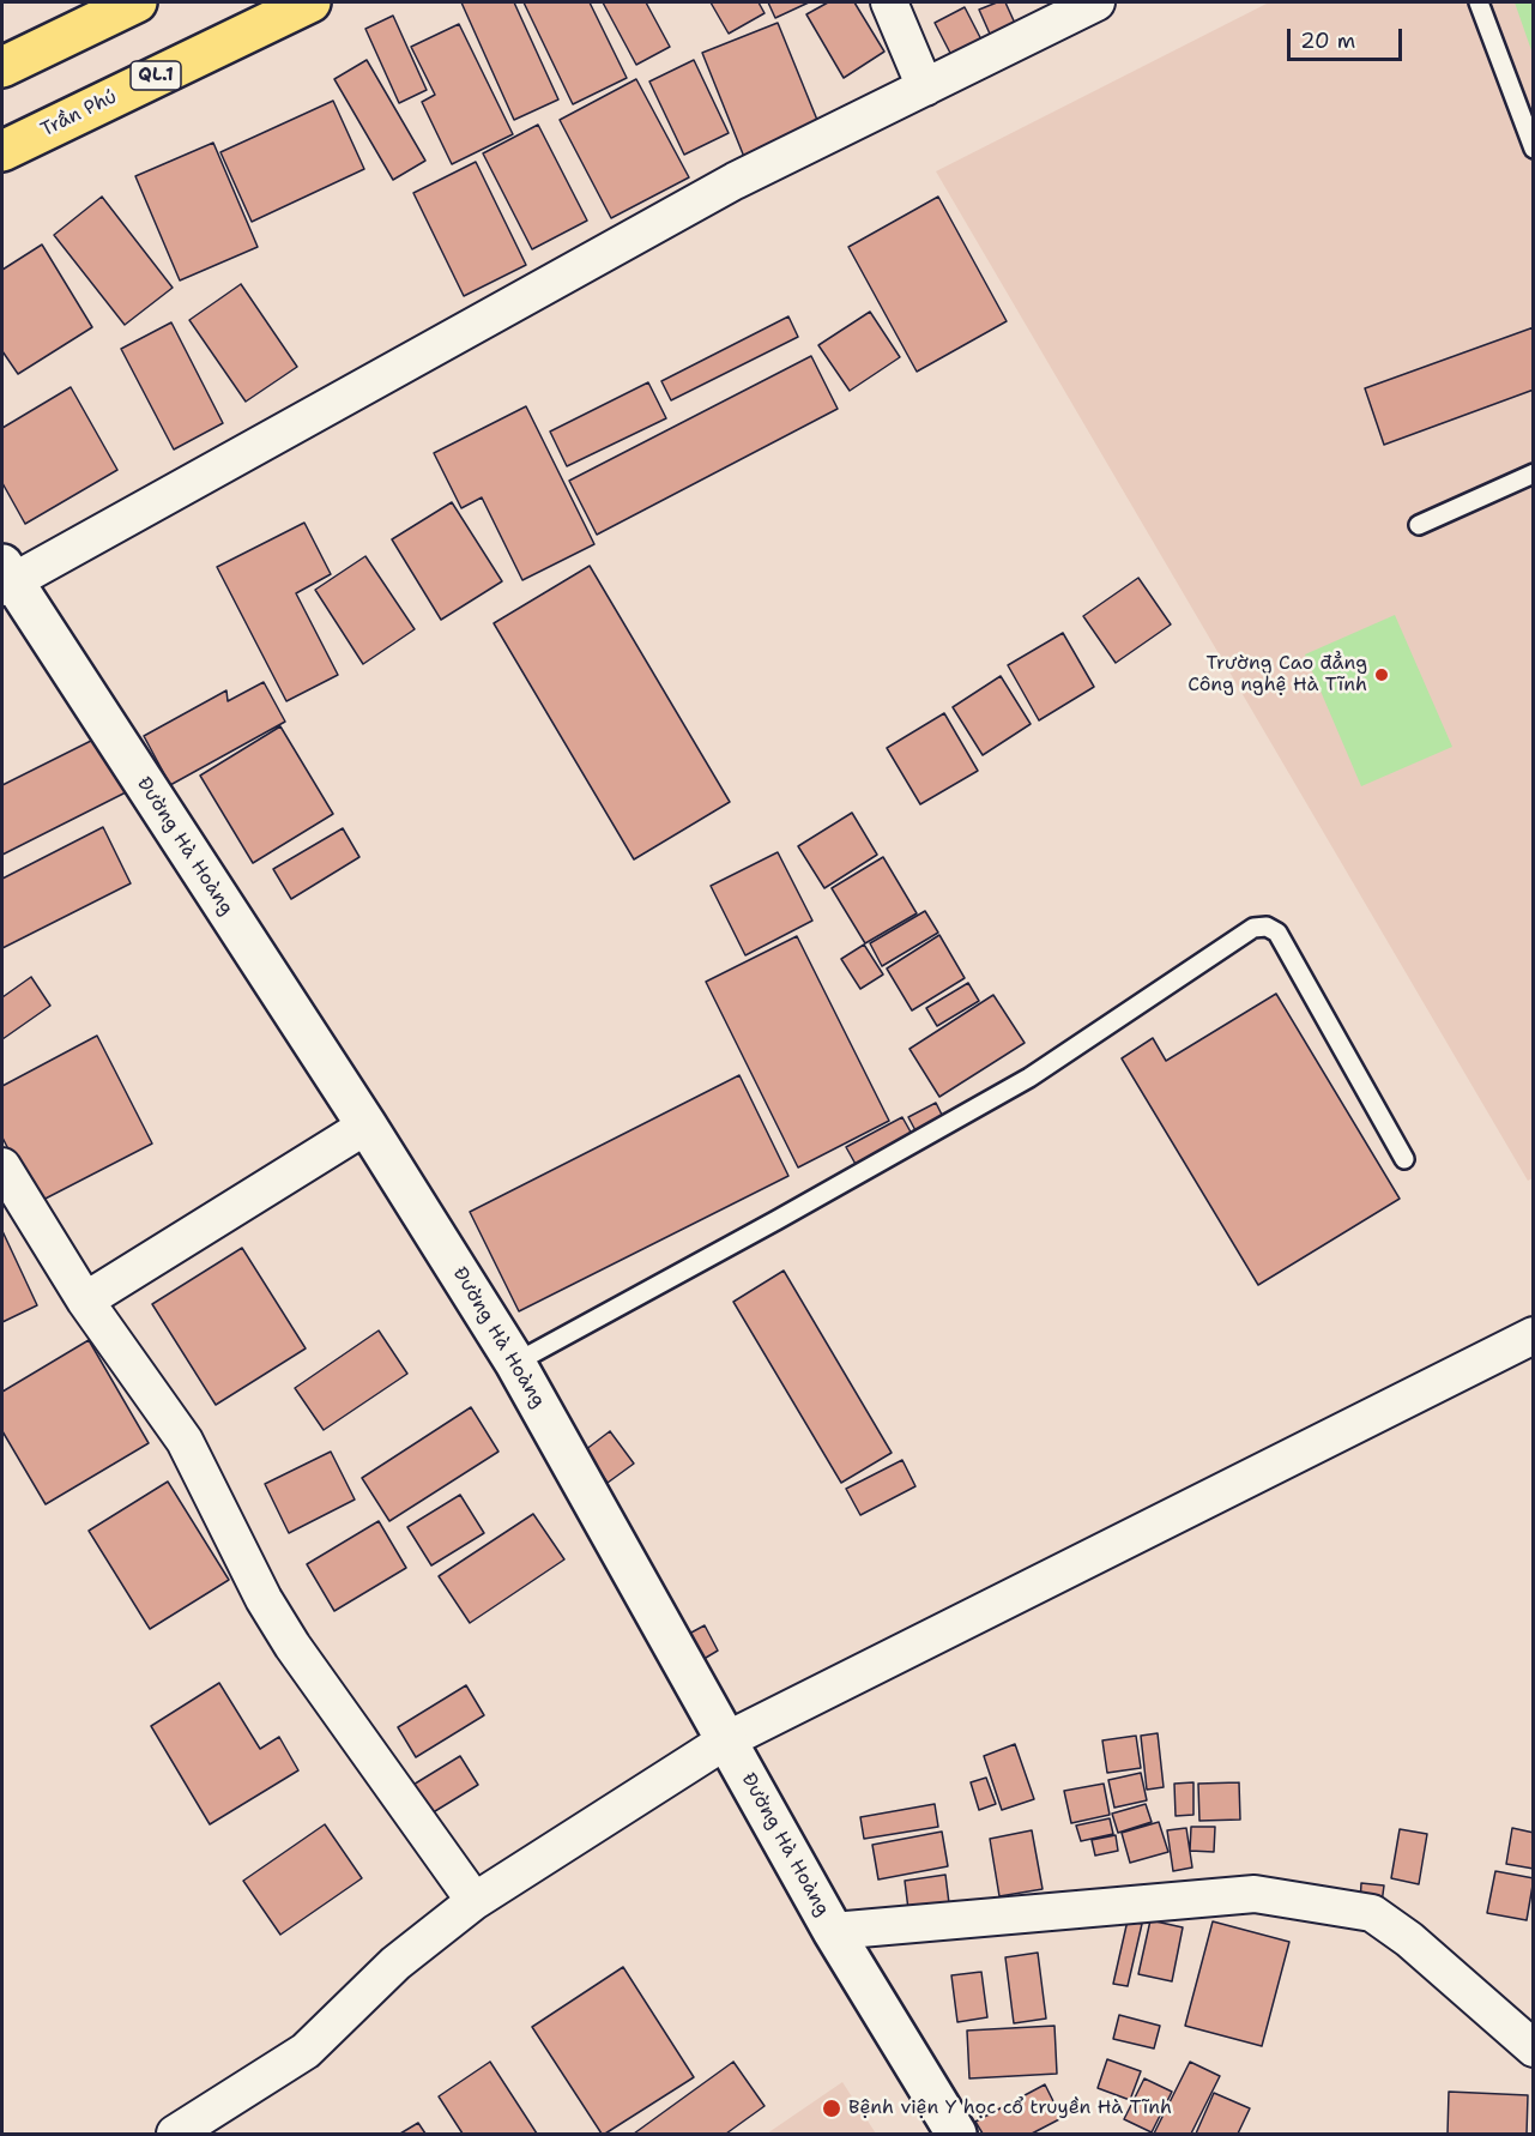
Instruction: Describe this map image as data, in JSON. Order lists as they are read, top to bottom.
{
  "streets": {
    "main road": ["QL.1", "Trần Phú"],
    "street": ["Đường Hà Hoàng"]
  },
  "places": ["Trường Cao đẳng Công nghệ Hà Tĩnh", "Bệnh viện Y học cổ truyền Hà Tĩnh"],
  "scale_bar": "20 m"
}
